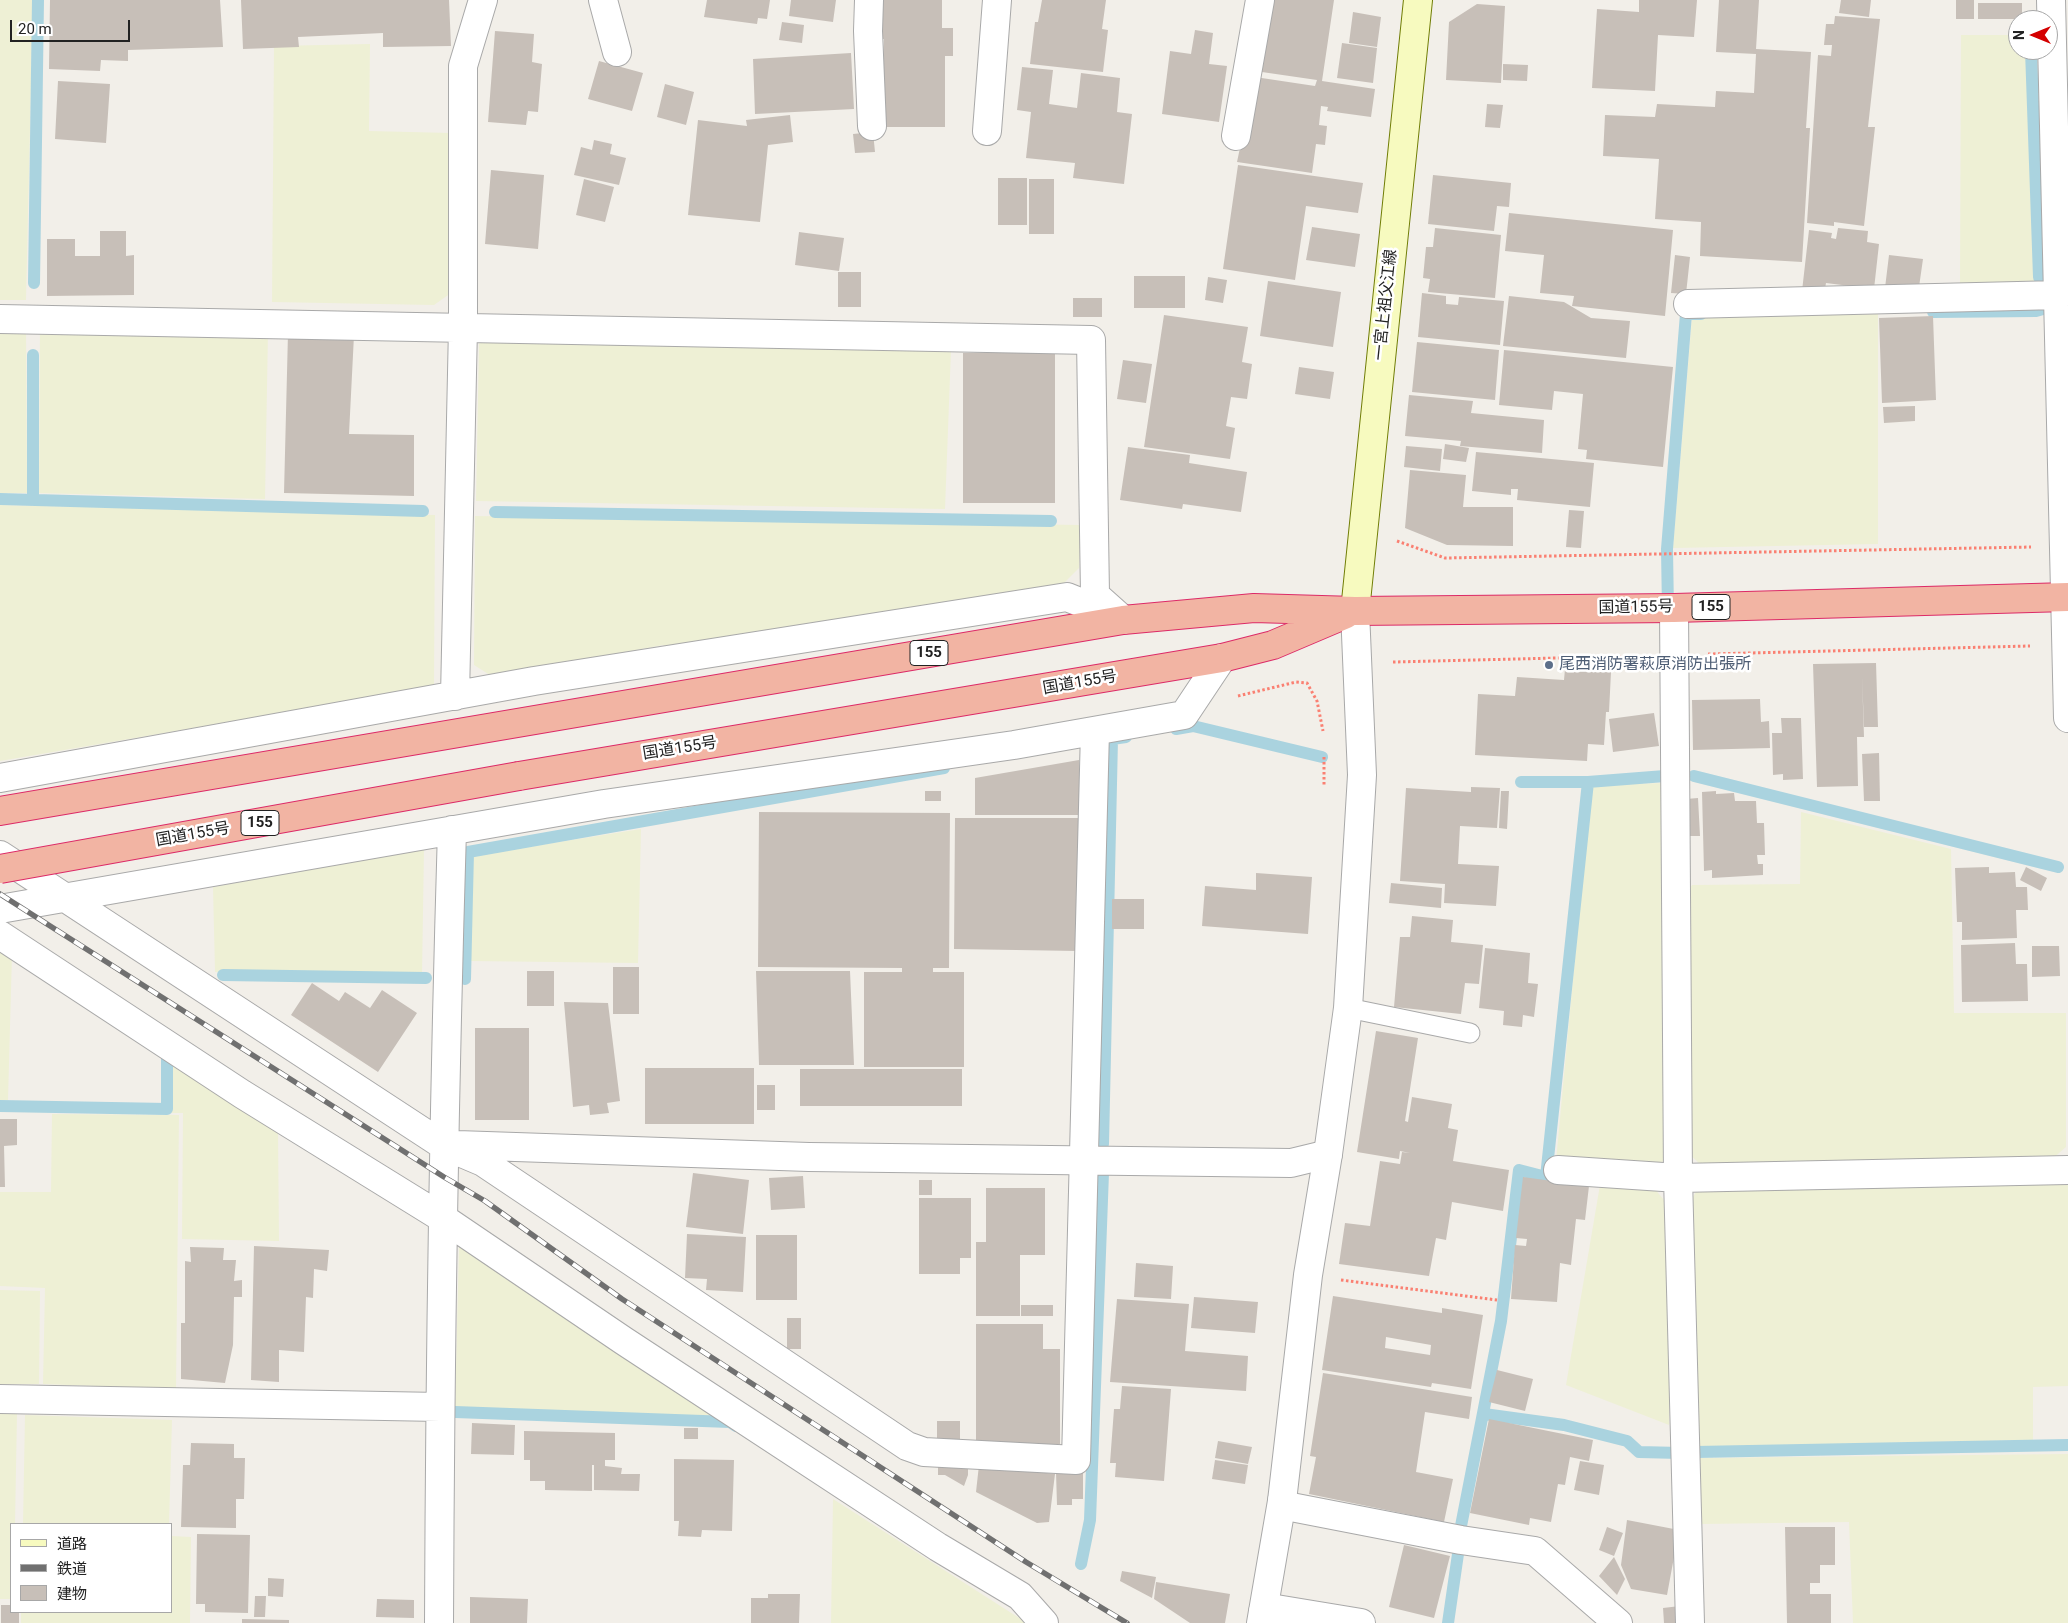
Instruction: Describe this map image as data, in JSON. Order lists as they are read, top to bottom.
{
  "streets": {
    "highway": ["155", "国道155号"],
    "main road": ["一宮上祖父江線"]
  },
  "crossings": [
    ["一宮上祖父江線", "国道155号"]
  ],
  "places": ["尾西消防署萩原消防出張所"],
  "legend": ["道路", "鉄道", "建物"],
  "scale_bar": "20 m",
  "north": "left"
}
